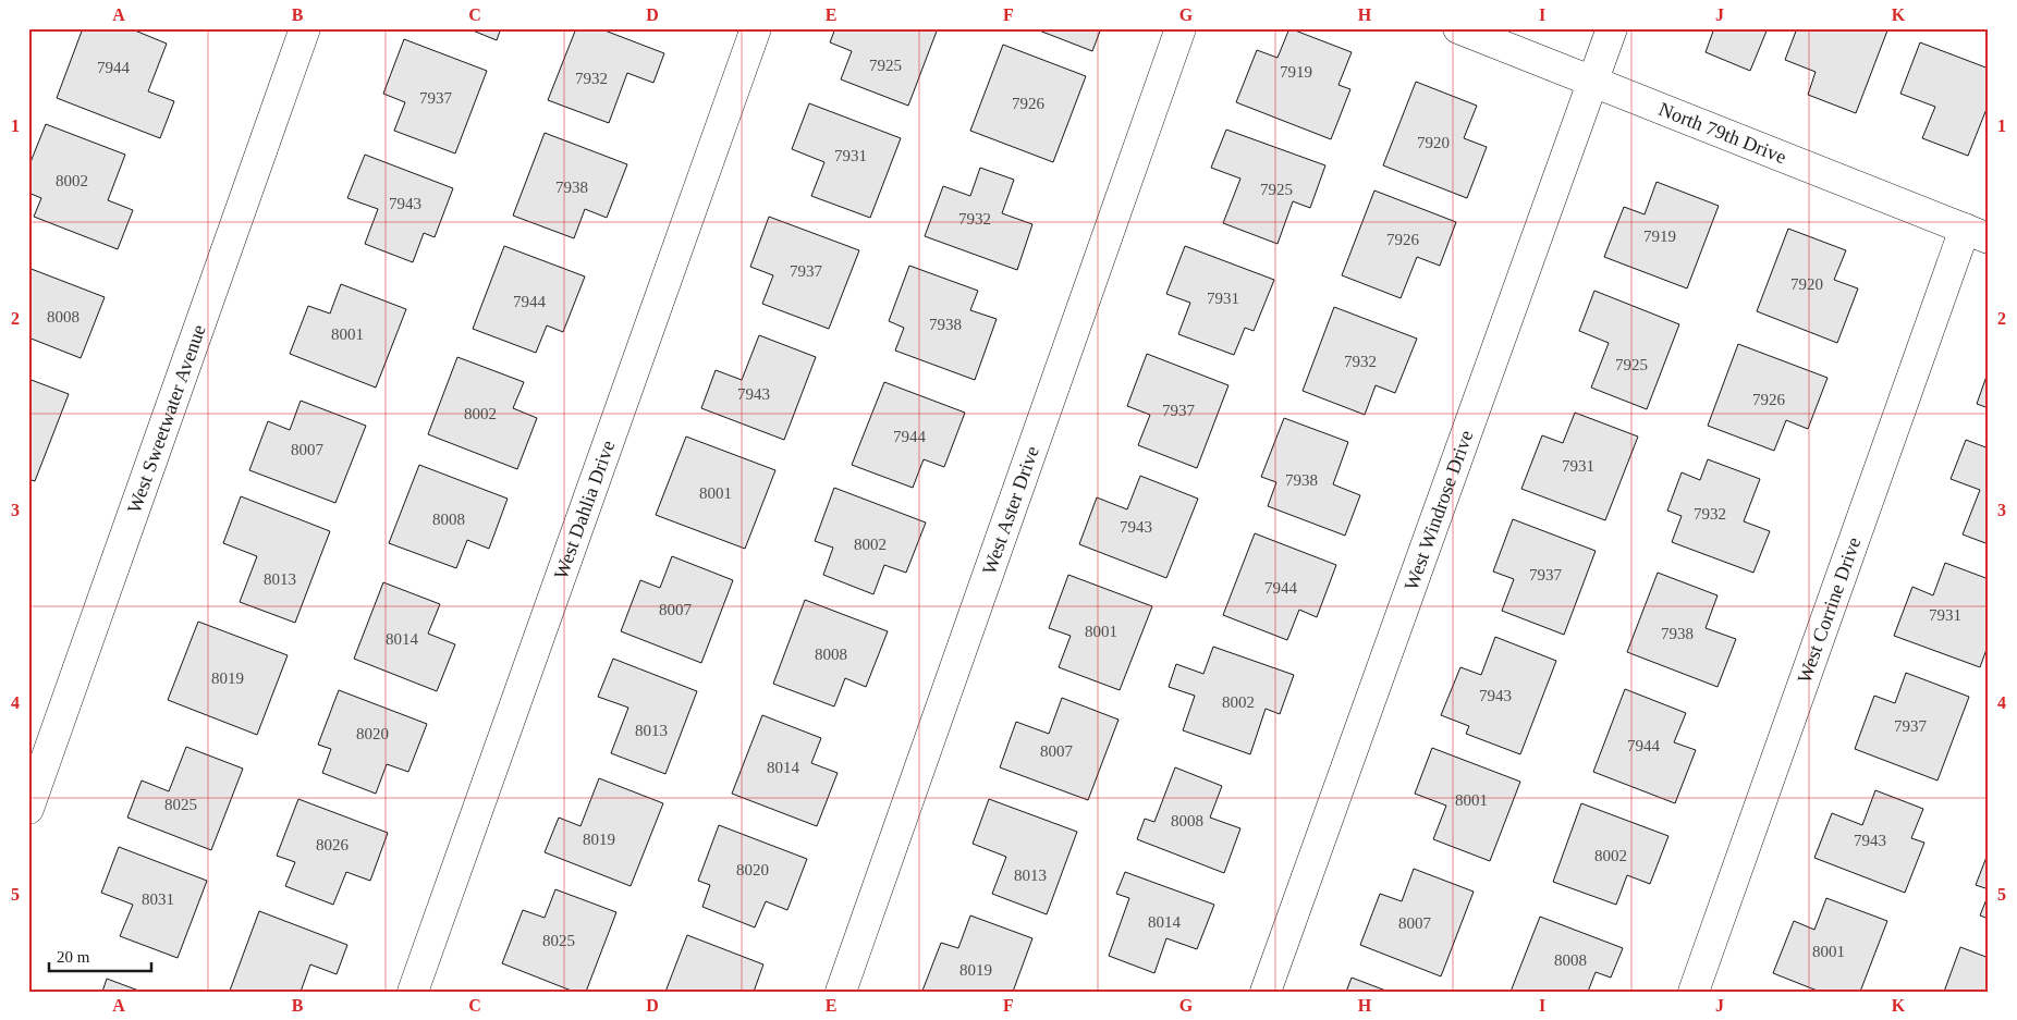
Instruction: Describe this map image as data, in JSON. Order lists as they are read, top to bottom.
{
  "streets": {
    "street": [
      "North 79th Drive",
      "West Sweetwater Avenue",
      "West Aster Drive",
      "West Windrose Drive",
      "West Dahlia Drive",
      "West Corrine Drive"
    ]
  },
  "crossings": [
    ["North 79th Drive", "West Windrose Drive"],
    ["North 79th Drive", "West Corrine Drive"]
  ],
  "house_numbers": [
    "7925",
    "7944",
    "7919",
    "7932",
    "7937",
    "7926",
    "7920",
    "7931",
    "8002",
    "7938",
    "7925",
    "7943",
    "7932",
    "7919",
    "7926",
    "7937",
    "7920",
    "7931",
    "7944",
    "8008",
    "7938",
    "8001",
    "7932",
    "7925",
    "7943",
    "7926",
    "7937",
    "8002",
    "7944",
    "8007",
    "7931",
    "7938",
    "8001",
    "7932",
    "8008",
    "7943",
    "8002",
    "7937",
    "8013",
    "7944",
    "8007",
    "7931",
    "8001",
    "7938",
    "8014",
    "8008",
    "8019",
    "7943",
    "8002",
    "7937",
    "8013",
    "8020",
    "7944",
    "8007",
    "8014",
    "8001",
    "8025",
    "8008",
    "8019",
    "7943",
    "8026",
    "8002",
    "8020",
    "8013",
    "8031",
    "8014",
    "8007",
    "8025",
    "8001",
    "8008",
    "8019"
  ],
  "scale_bar": "20 m",
  "grid": {
    "columns": [
      "A",
      "B",
      "C",
      "D",
      "E",
      "F",
      "G",
      "H",
      "I",
      "J",
      "K"
    ],
    "rows": [
      "1",
      "2",
      "3",
      "4",
      "5"
    ]
  }
}
